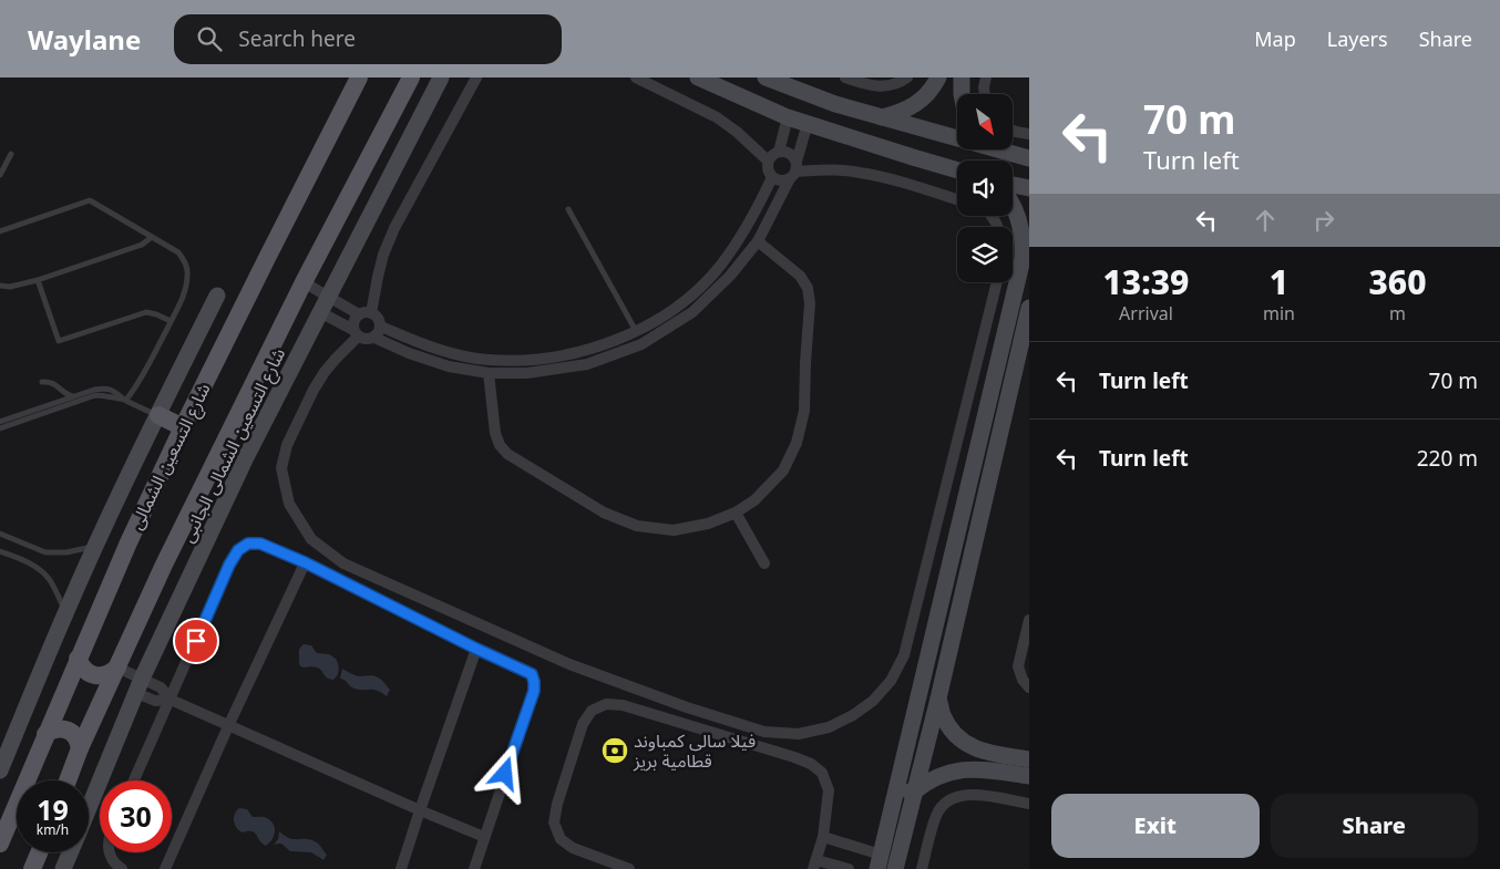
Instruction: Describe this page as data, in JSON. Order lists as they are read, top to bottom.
{
  "streets": {
    "main road": ["شارع التسعين الشمالى"],
    "street": ["شارع التسعين الشمالى الجانبى"]
  },
  "places": {
    "bank": ["فيلا سالى كمباوند قطامية بريز"]
  },
  "north": "bottom right",
  "page": {
    "header": "Waylane",
    "search": "Search here",
    "nav": ["Map", "Layers", "Share"],
    "turn": ["70 m", "Turn left"],
    "eta": [
      "13:39",
      "Arrival",
      "1",
      "min",
      "360",
      "m"
    ],
    "list": [
      {
        "name": "Turn left",
        "value": "70 m"
      },
      {
        "name": "Turn left",
        "value": "220 m"
      }
    ],
    "speed": "19 km/h",
    "limit": "30",
    "buttons": ["Exit", "Share"]
  }
}
